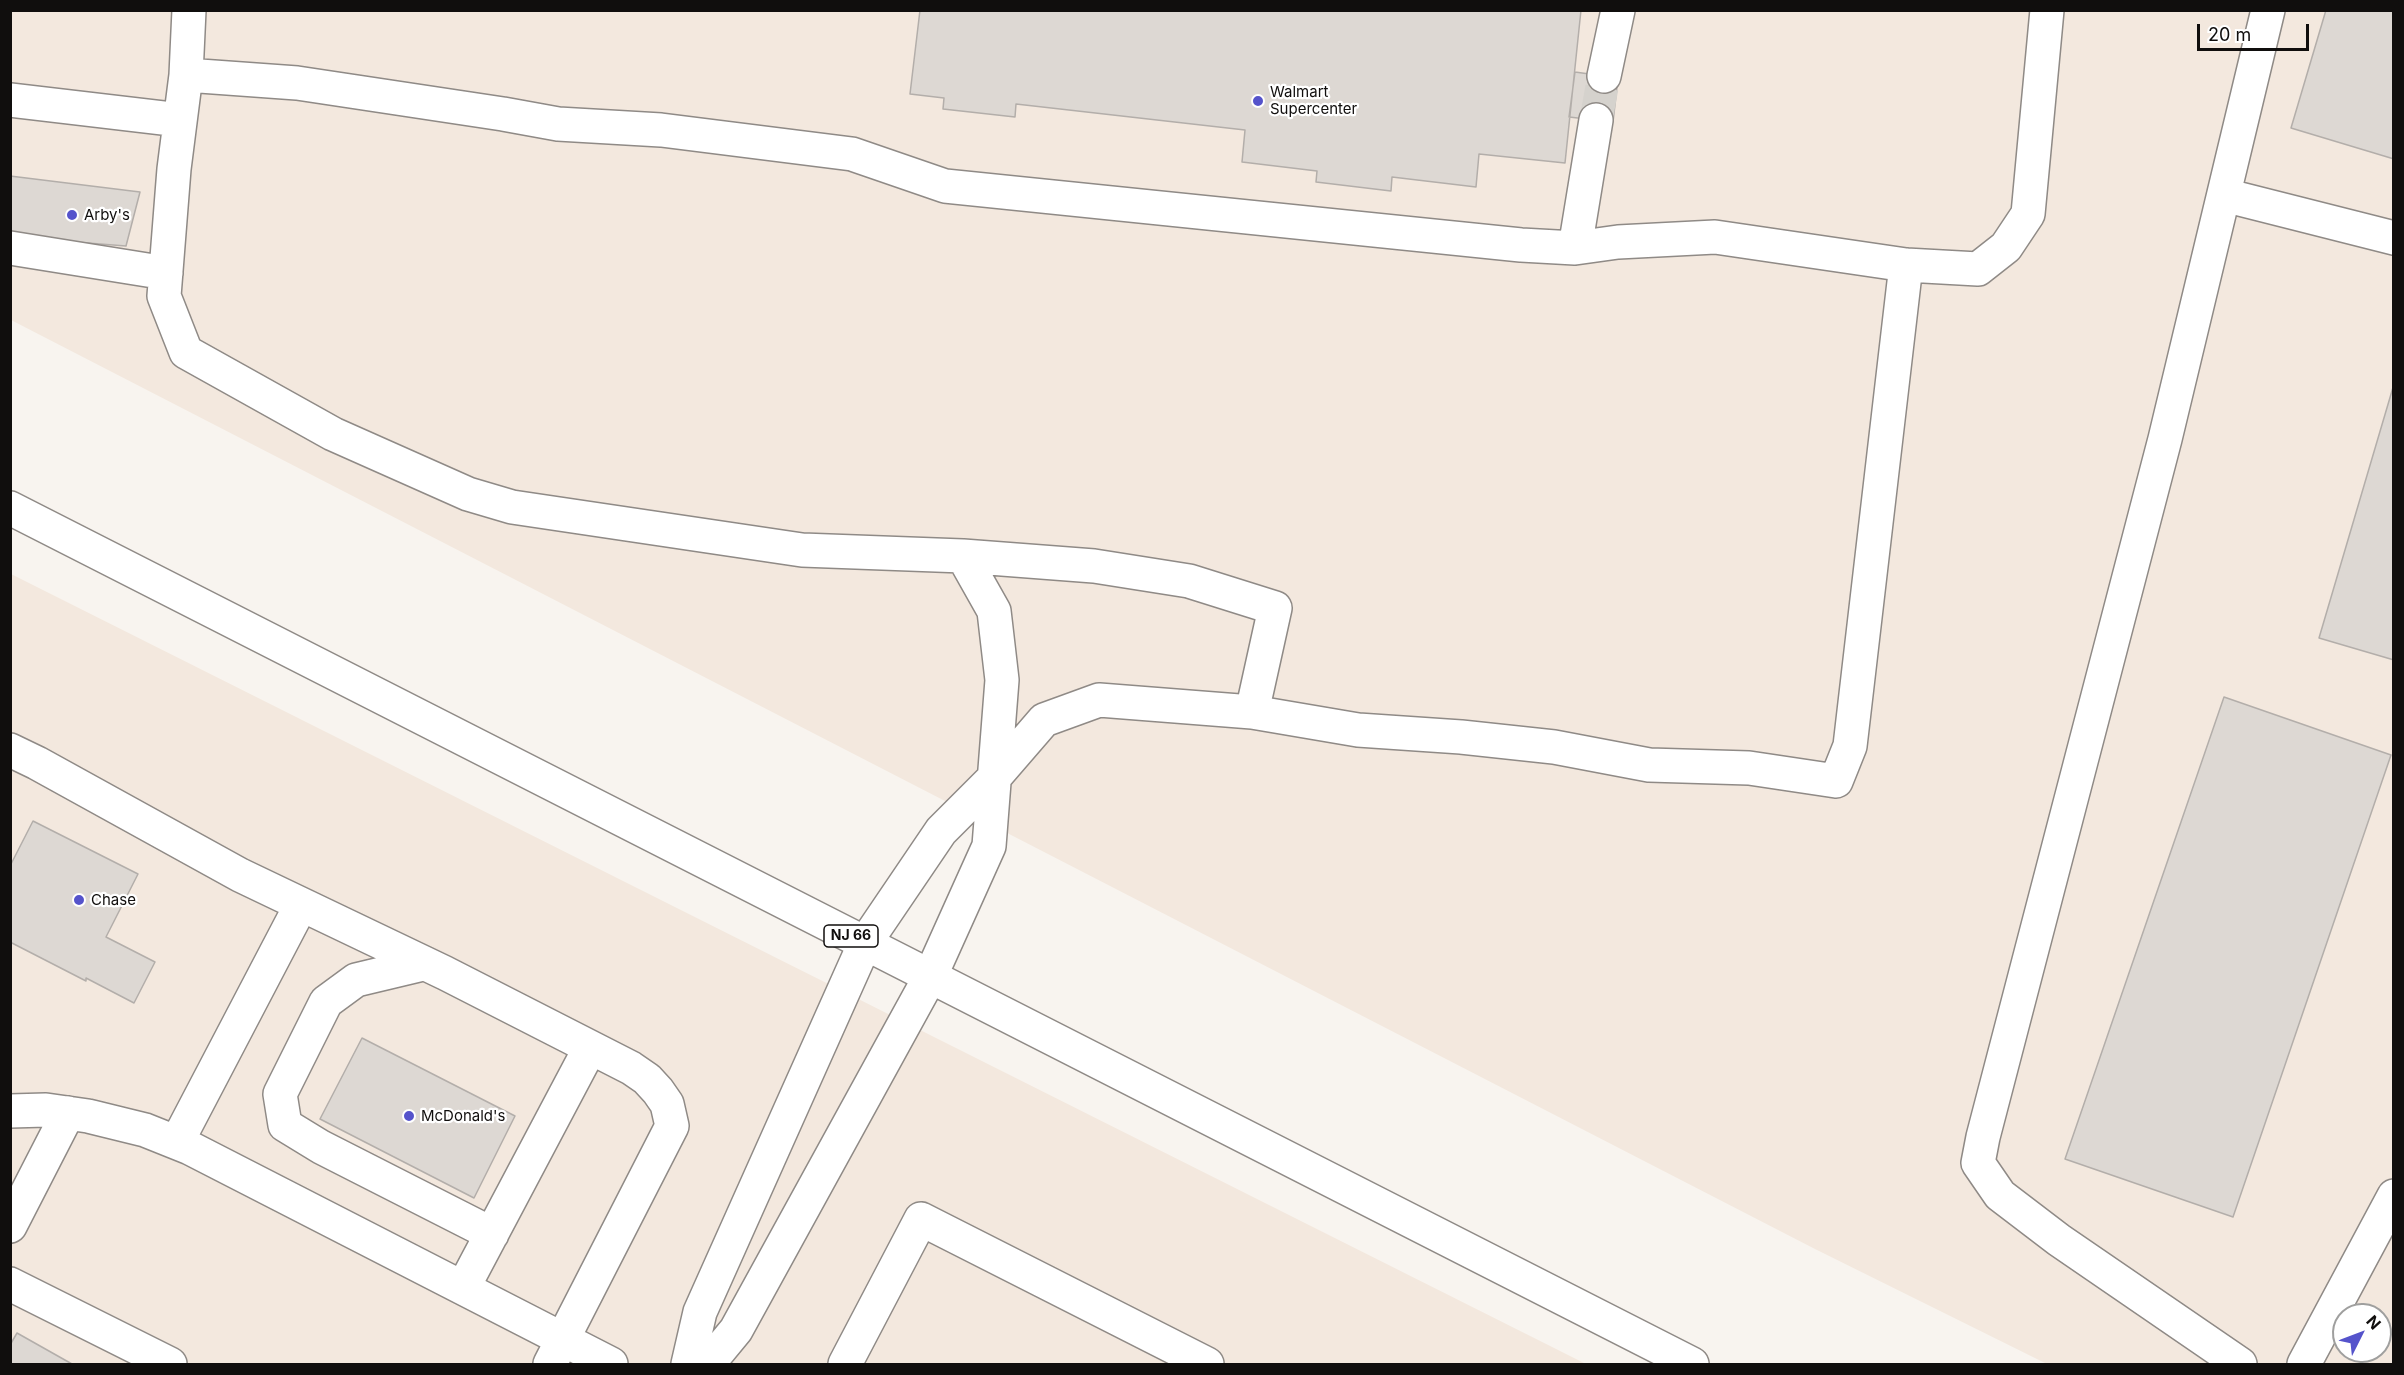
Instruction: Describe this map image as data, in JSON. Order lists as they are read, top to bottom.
{
  "streets": {
    "main road": ["NJ 66"]
  },
  "places": [
    "Walmart Supercenter",
    "Arby's",
    "Chase",
    "McDonald's"
  ],
  "scale_bar": "20 m",
  "north": "top right"
}
